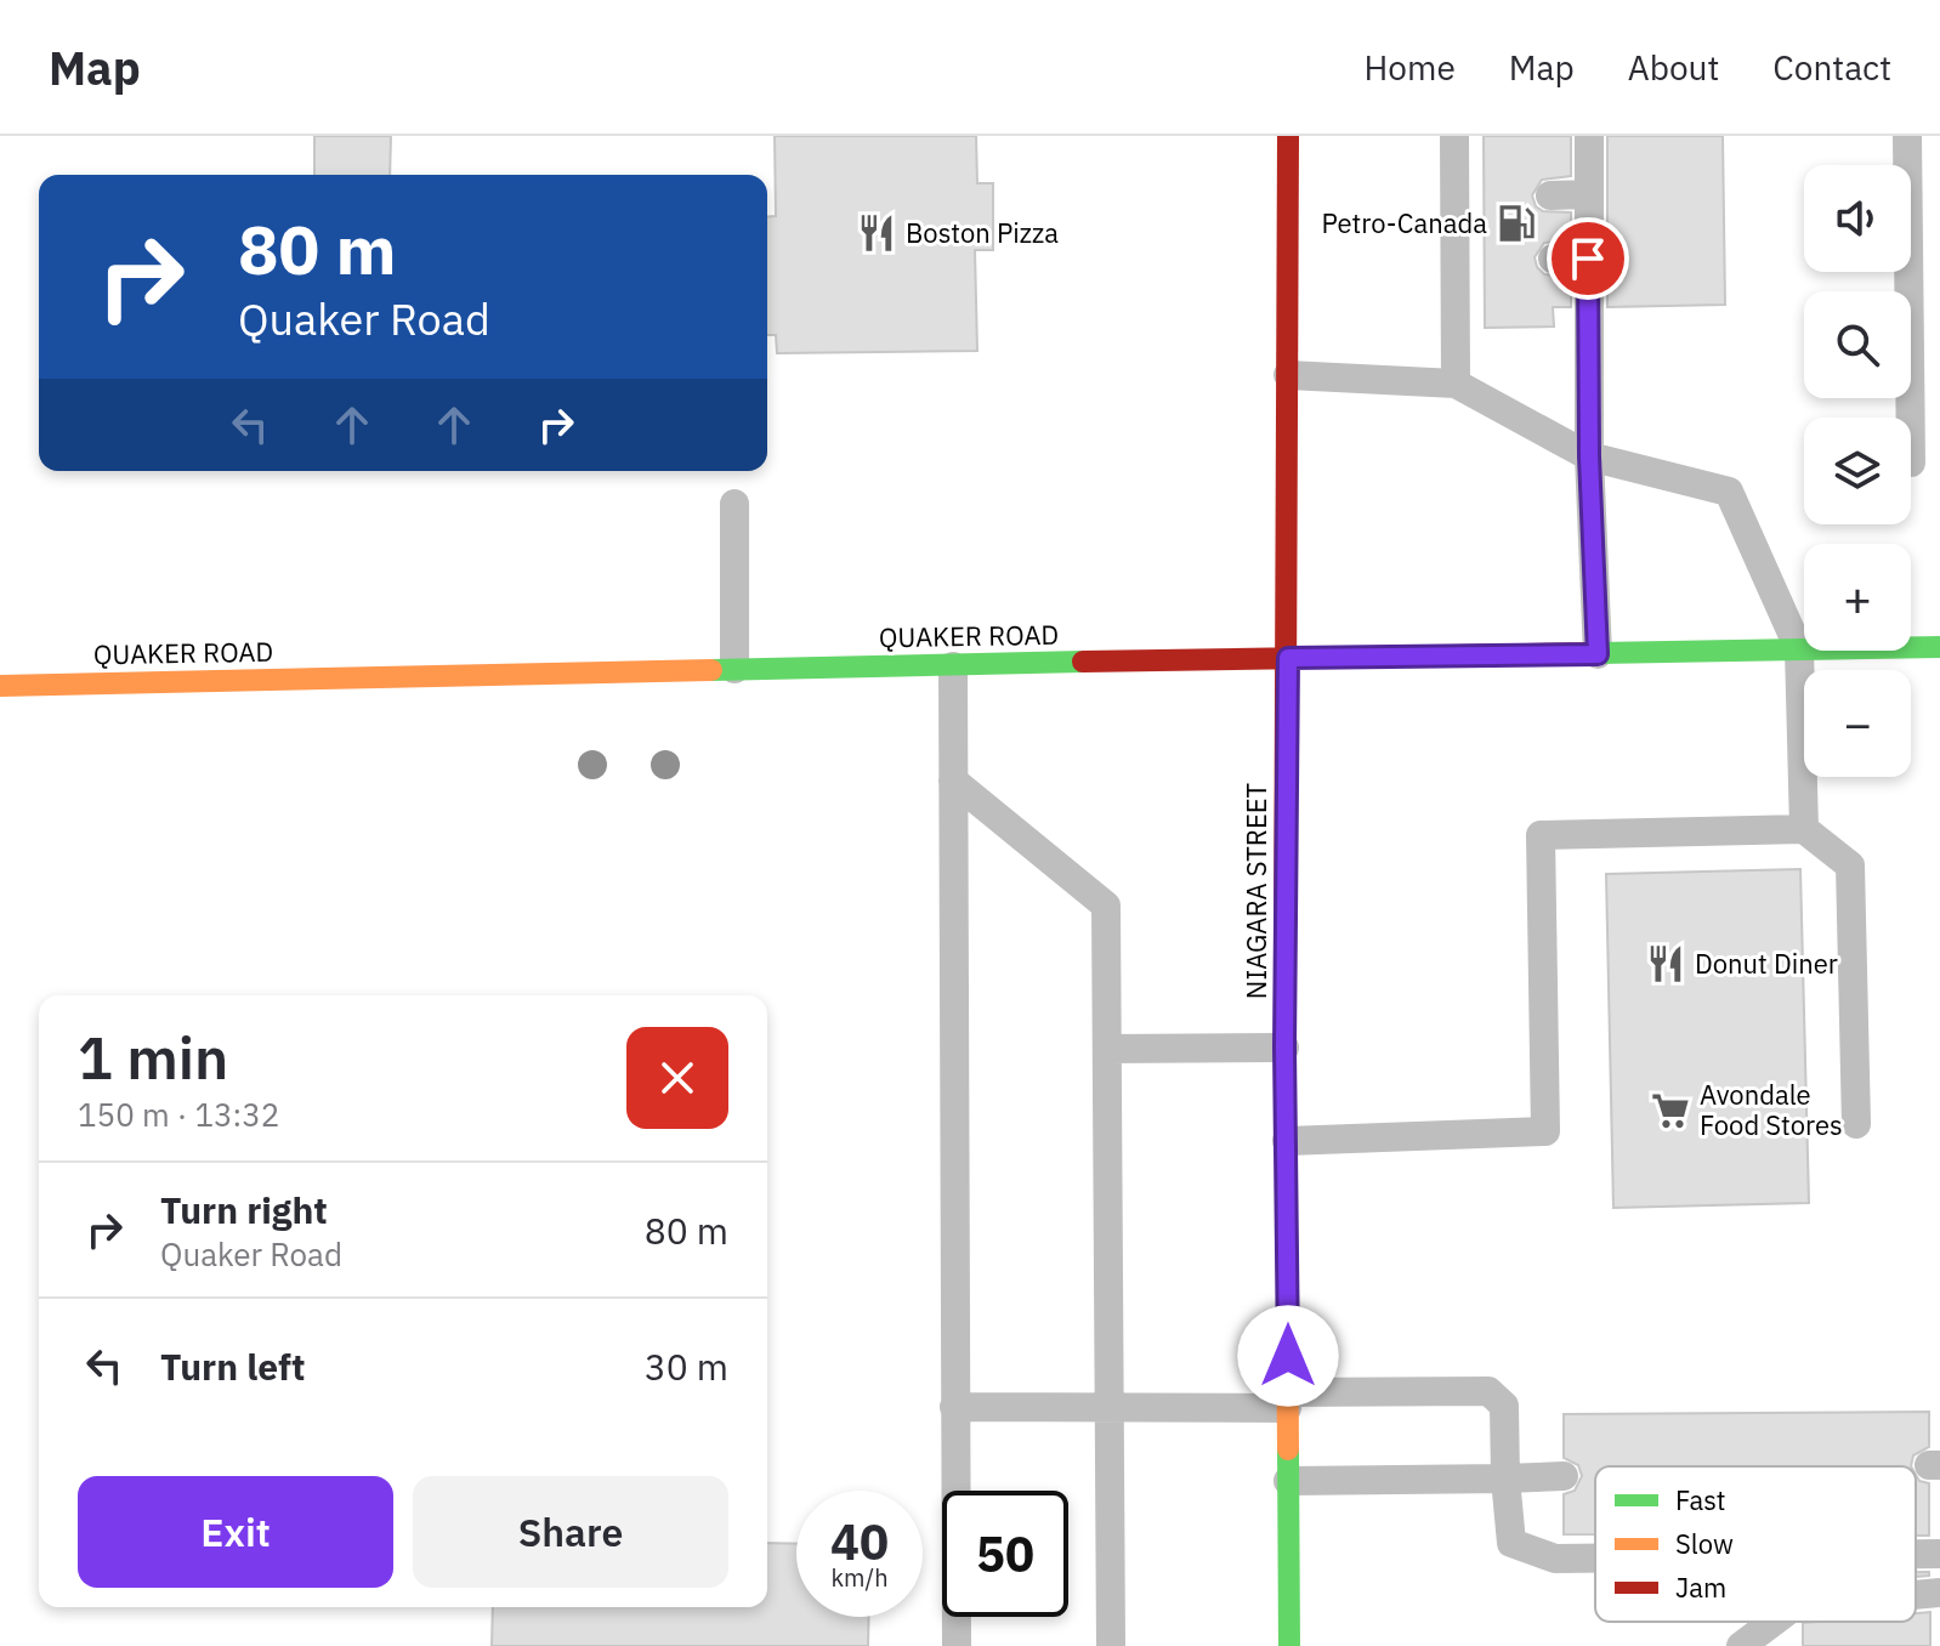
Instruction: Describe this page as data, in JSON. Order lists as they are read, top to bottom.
{
  "streets": {
    "street": ["QUAKER ROAD", "NIAGARA STREET"]
  },
  "crossings": [
    ["QUAKER ROAD", "NIAGARA STREET"]
  ],
  "places": {
    "fuel station": ["Petro-Canada"],
    "restaurant": ["Boston Pizza", "Donut Diner"],
    "supermarket": ["Avondale Food Stores"]
  },
  "legend": ["Fast", "Slow", "Jam"],
  "page": {
    "header": "Map",
    "nav": [
      "Home",
      "Map",
      "About",
      "Contact"
    ],
    "map_buttons": ["+", "−"],
    "turn": ["80 m", "Quaker Road"],
    "heading": ["1 min", "150 m · 13:32"],
    "list": [
      {
        "name": "Turn right",
        "note": "Quaker Road",
        "value": "80 m"
      },
      {
        "name": "Turn left",
        "value": "30 m"
      }
    ],
    "buttons": ["Exit", "Share"],
    "speed": "40 km/h",
    "limit": "50"
  }
}
